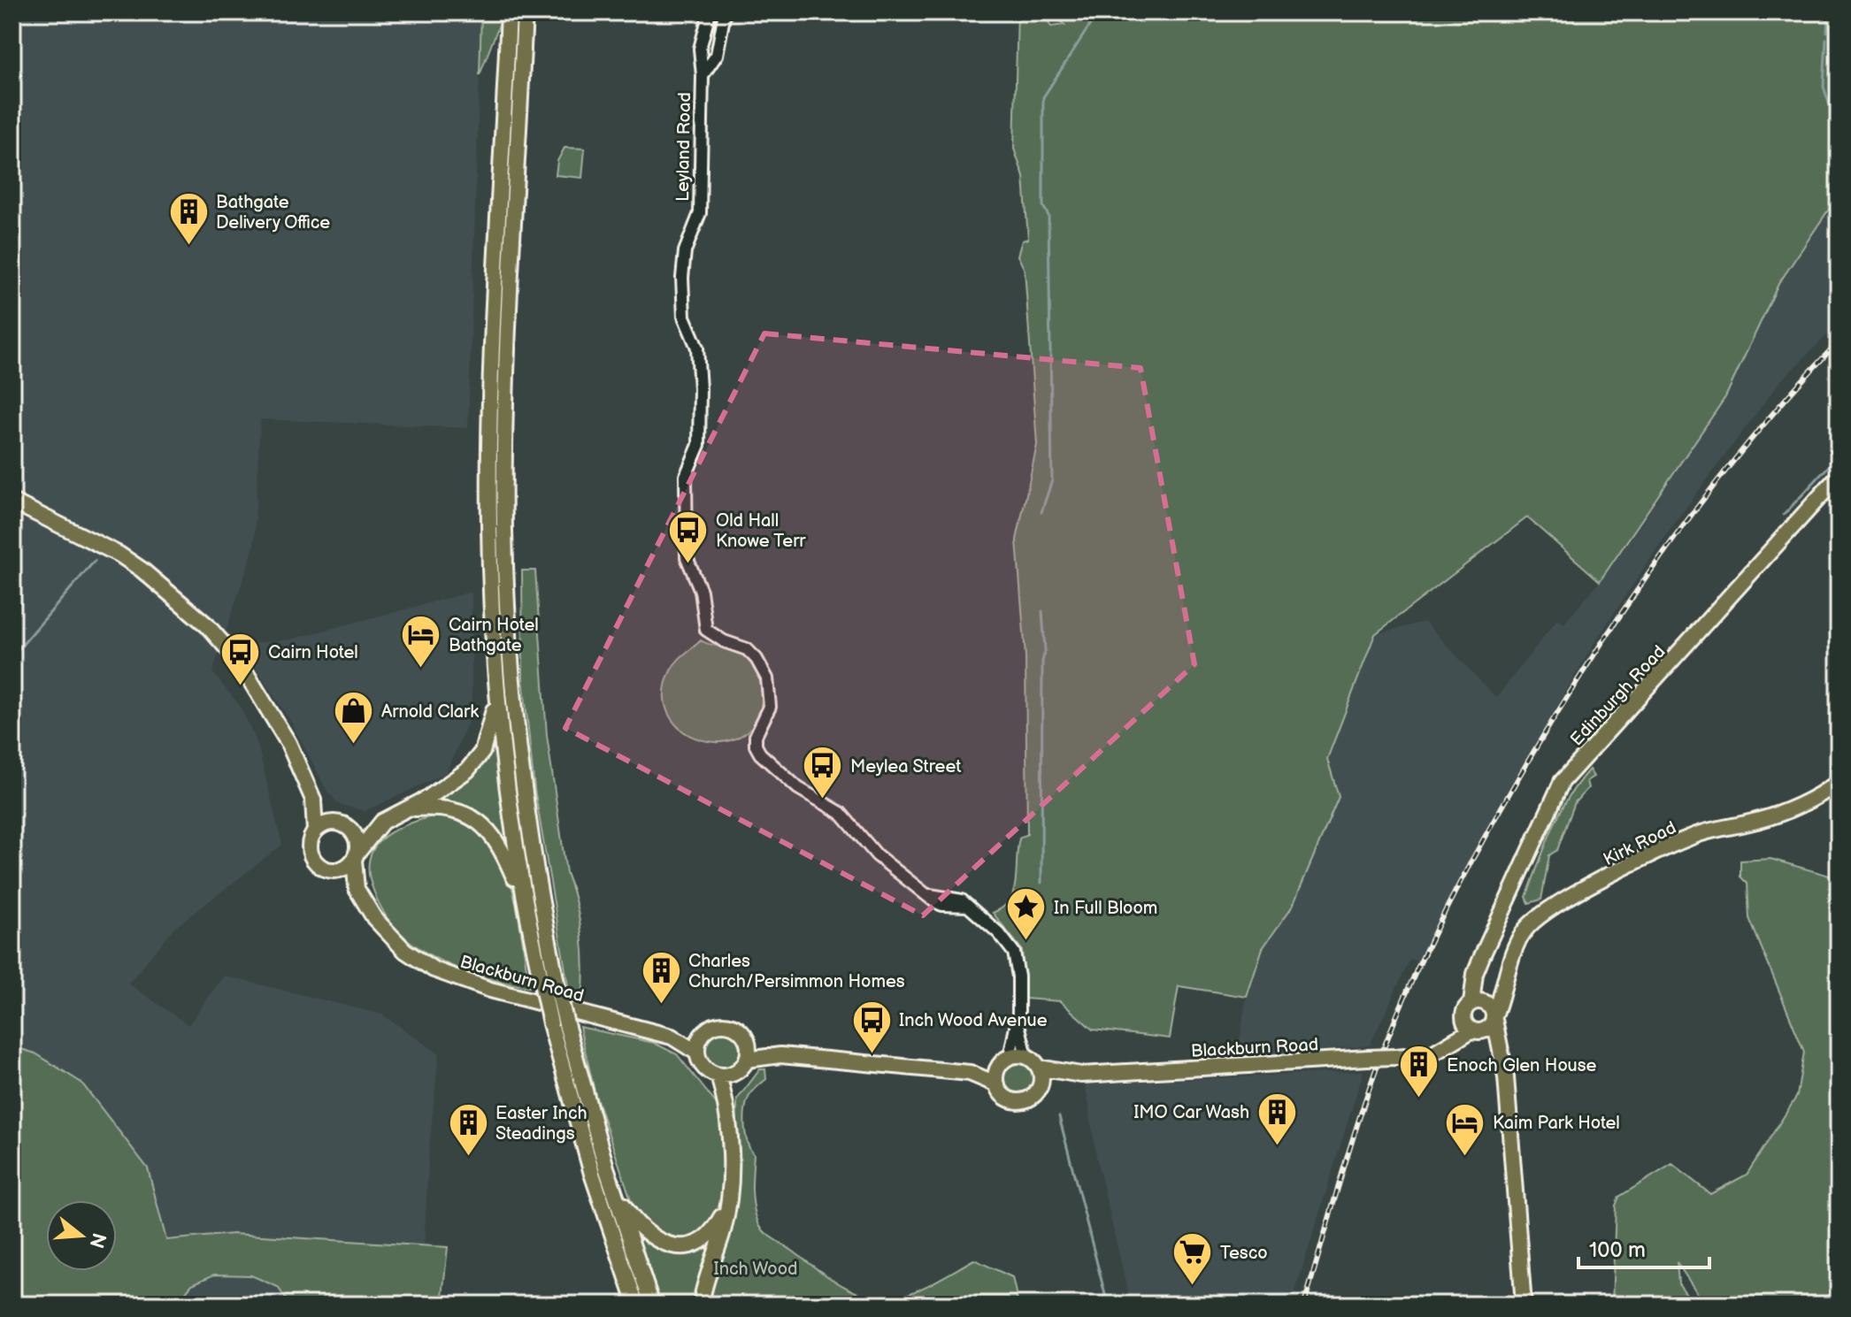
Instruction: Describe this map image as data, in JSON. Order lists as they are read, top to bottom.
{
  "streets": {
    "main road": ["Edinburgh Road", "Kirk Road", "Blackburn Road"],
    "street": ["Leyland Road"]
  },
  "crossings": [
    ["Leyland Road", "Blackburn Road"],
    ["Edinburgh Road", "Kirk Road"],
    ["Edinburgh Road", "Blackburn Road"],
    ["Kirk Road", "Blackburn Road"]
  ],
  "parks": ["Inch Wood"],
  "places": {
    "building": [
      "Bathgate Delivery Office",
      "Charles Church/Persimmon Homes",
      "Enoch Glen House",
      "IMO Car Wash",
      "Easter Inch Steadings"
    ],
    "bus stop": [
      "Old Hall Knowe Terr",
      "Cairn Hotel",
      "Meylea Street",
      "Inch Wood Avenue"
    ],
    "hotel": ["Cairn Hotel Bathgate", "Kaim Park Hotel"],
    "shop": ["Arnold Clark"],
    "place": ["In Full Bloom"],
    "supermarket": ["Tesco"]
  },
  "scale_bar": "100 m",
  "north": "right"
}
